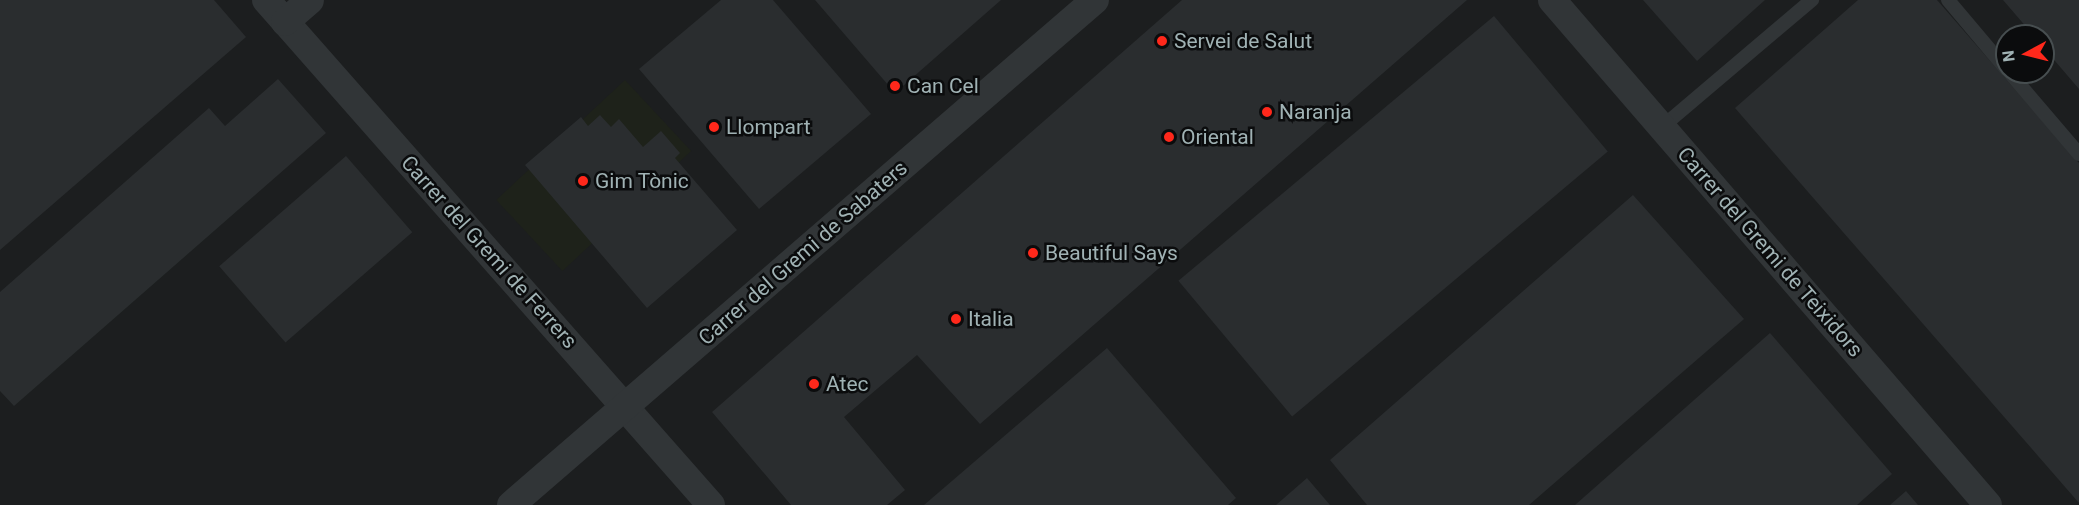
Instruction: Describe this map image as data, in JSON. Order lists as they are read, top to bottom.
{
  "streets": {
    "street": ["Carrer del Gremi de Ferrers", "Carrer del Gremi de Teixidors", "Carrer del Gremi de Sabaters"]
  },
  "crossings": [
    ["Carrer del Gremi de Ferrers", "Carrer del Gremi de Sabaters"]
  ],
  "places": [
    "Servei de Salut",
    "Can Cel",
    "Naranja",
    "Llompart",
    "Oriental",
    "Gim Tònic",
    "Beautiful Says",
    "Italia",
    "Atec"
  ],
  "north": "left"
}
